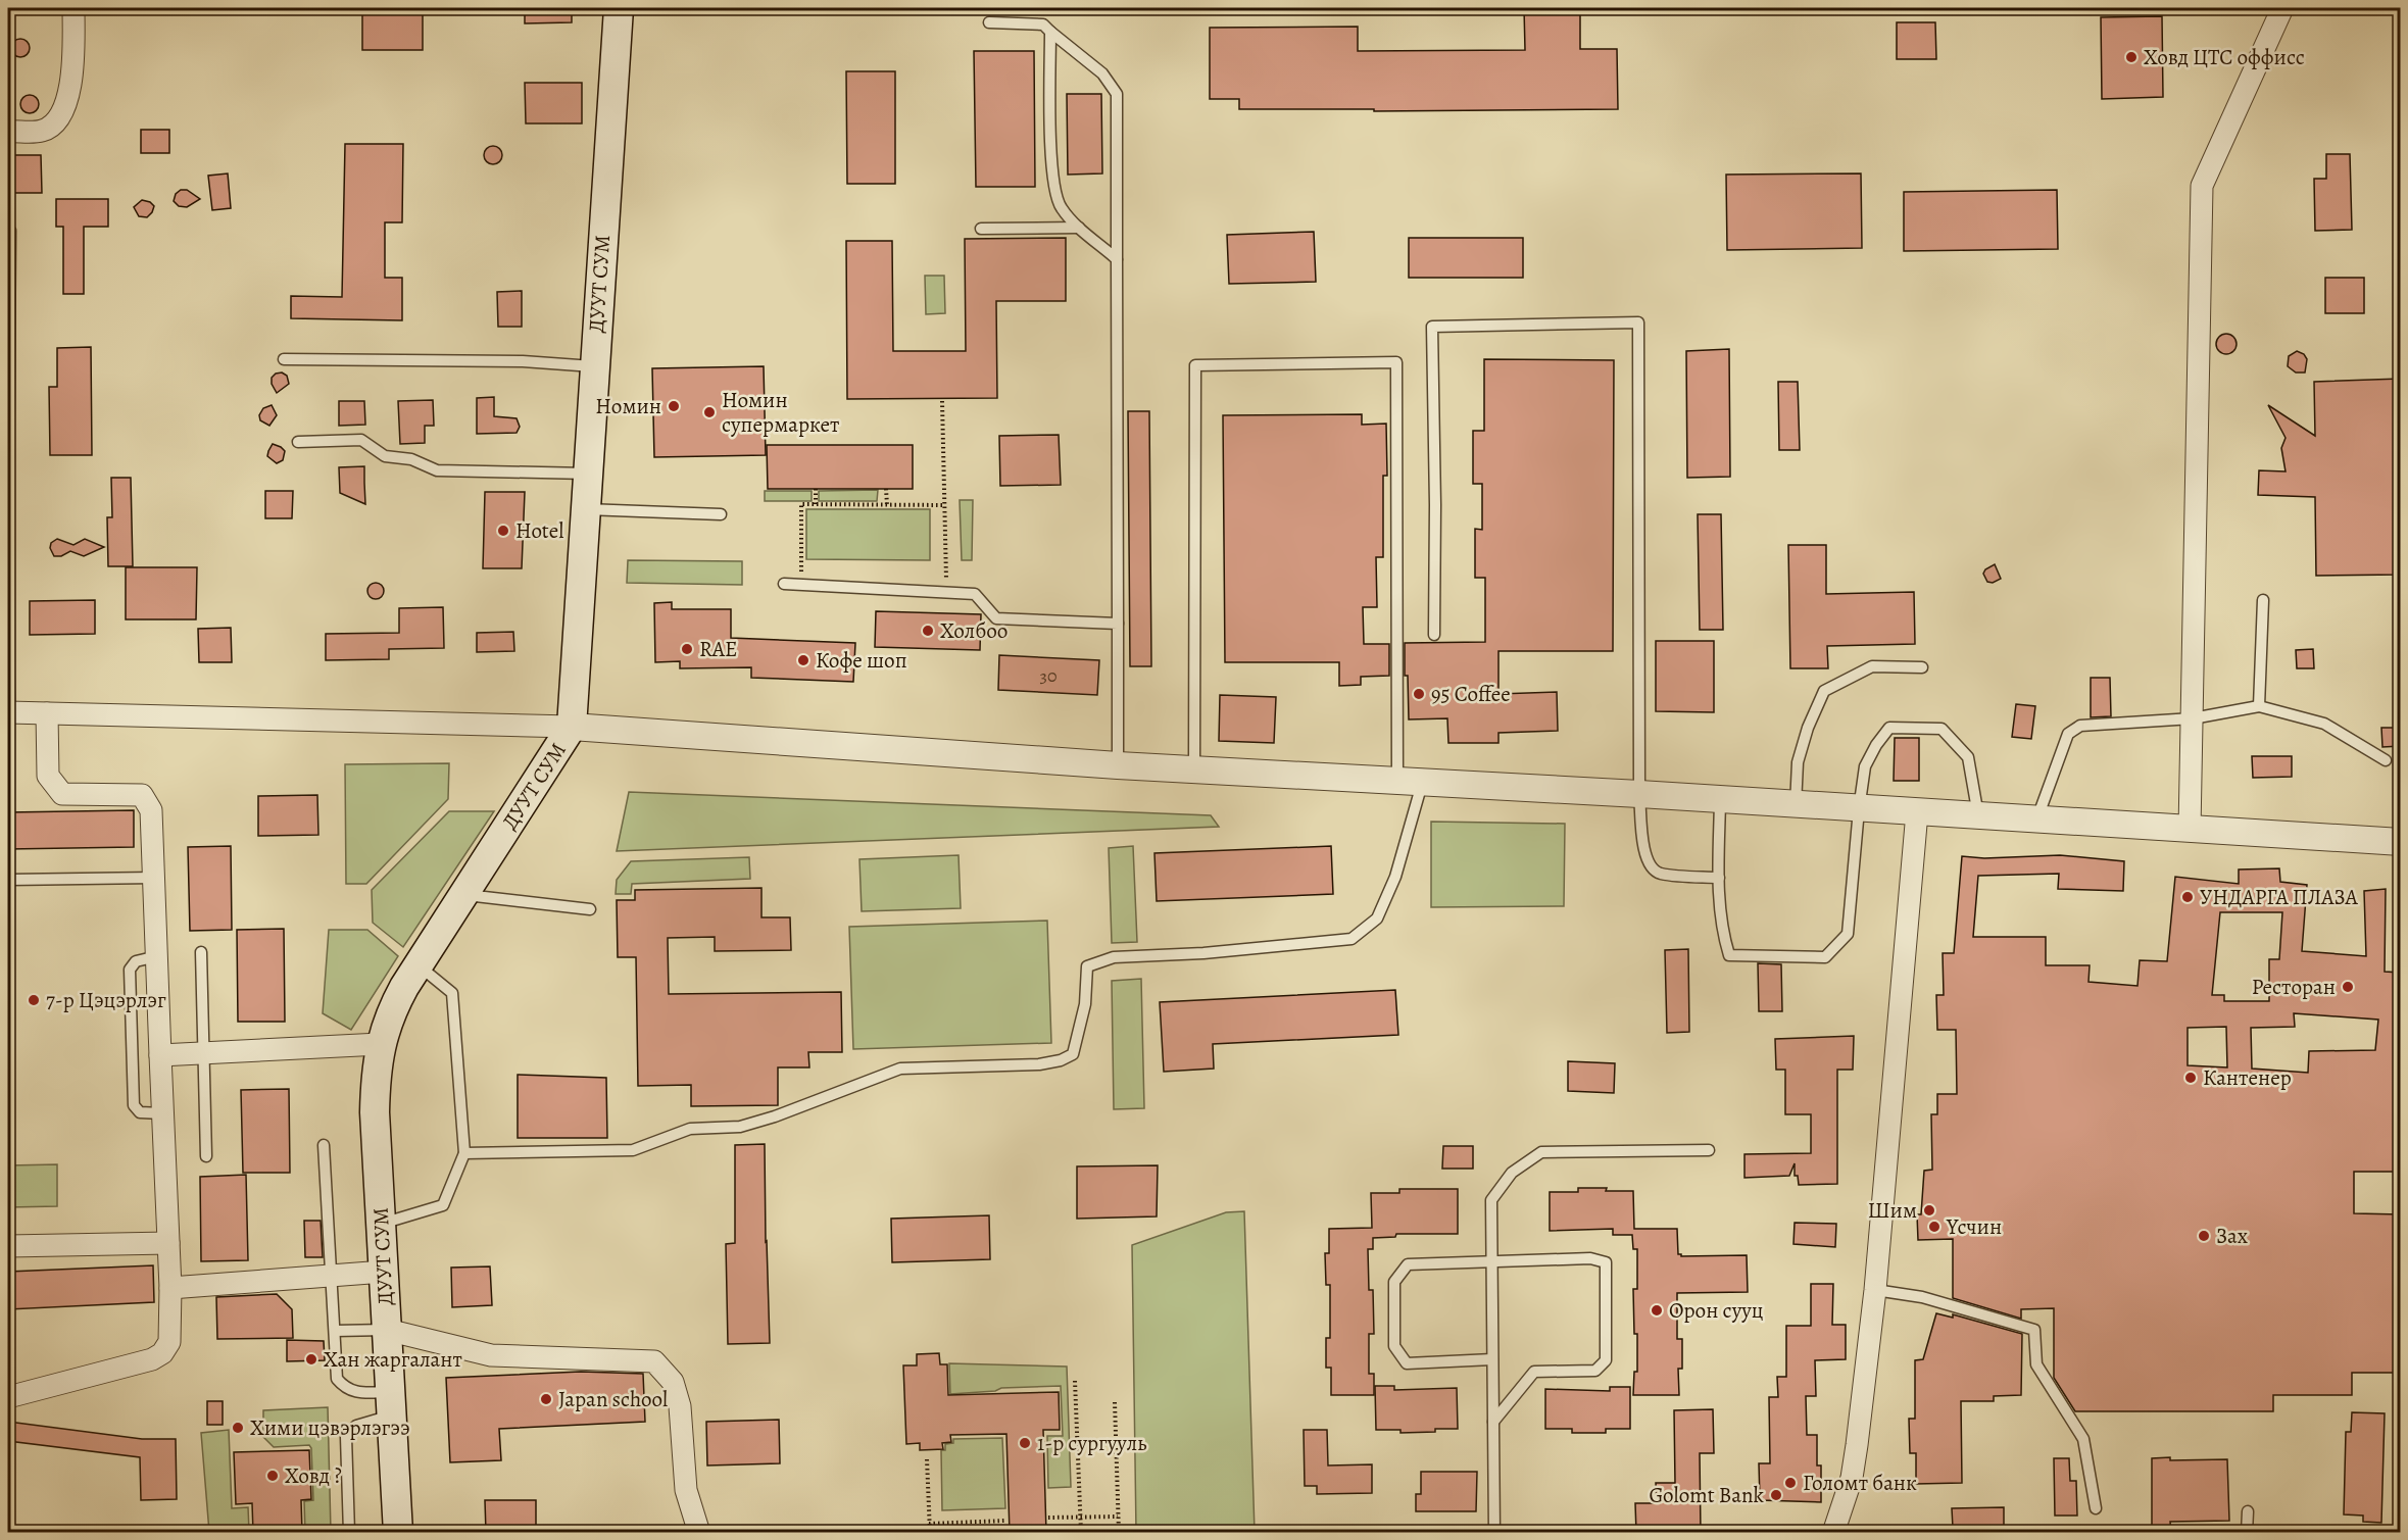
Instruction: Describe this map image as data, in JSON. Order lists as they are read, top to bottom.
{
  "streets": {
    "main road": ["ДУУТ СУМ"]
  },
  "places": [
    "Ховд ЦТС оффисс",
    "Номин",
    "Номин супермаркет",
    "Hotel",
    "Холбоо",
    "RAE",
    "Кофе шоп",
    "95 Coffee",
    "УНДАРГА ПЛАЗА",
    "Ресторан",
    "7-р Цэцэрлэг",
    "Кантенер",
    "Шим",
    "Үсчин",
    "Зах",
    "Орон сууц",
    "Хан жаргалант",
    "Japan school",
    "Хими цэвэрлэгээ",
    "1-р сургууль",
    "Ховд ?",
    "Голомт банк",
    "Golomt Bank"
  ],
  "house_numbers": ["30"]
}
